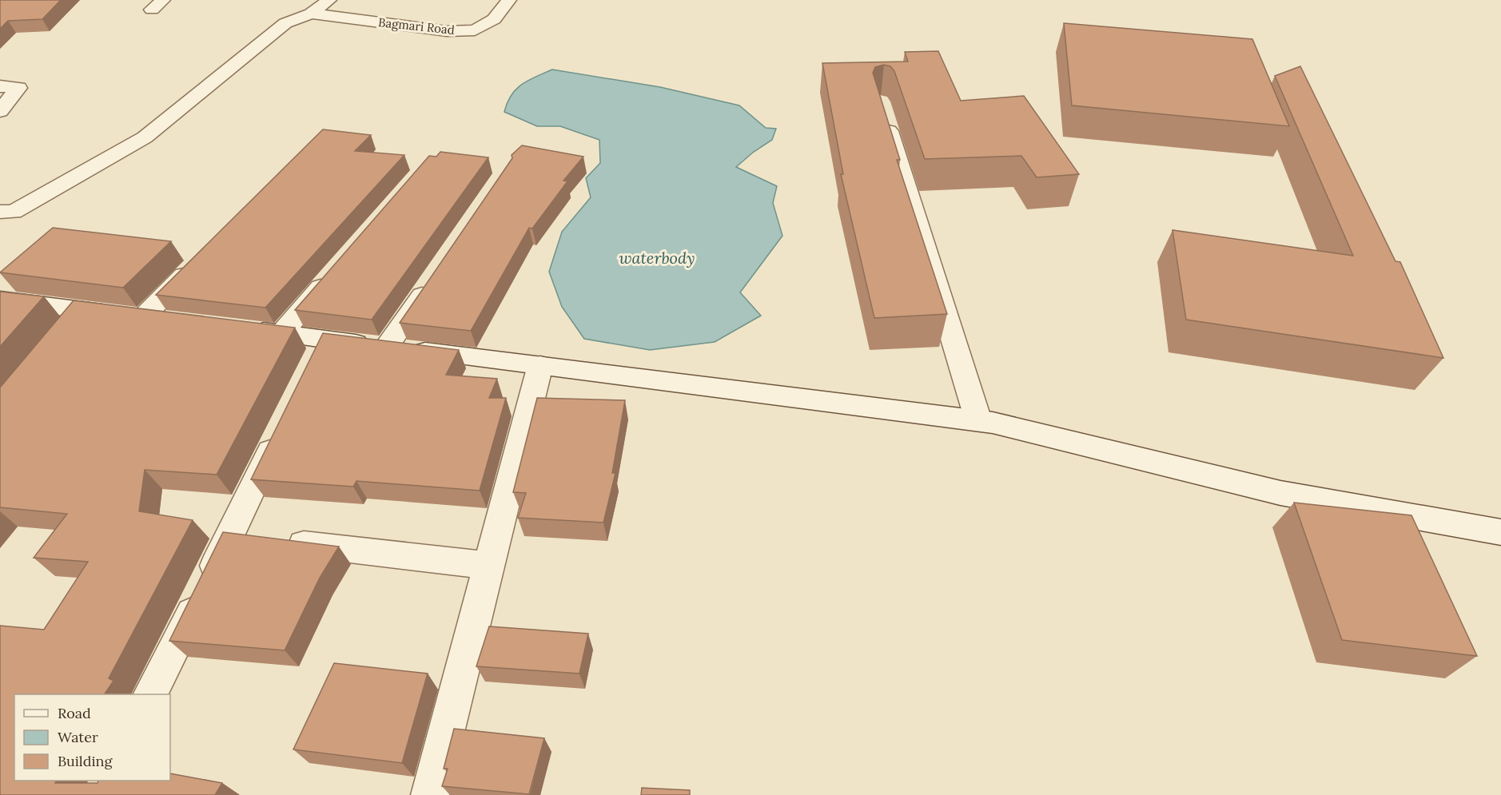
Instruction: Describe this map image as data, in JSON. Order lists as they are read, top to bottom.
{
  "streets": {
    "street": ["Bagmari Road"]
  },
  "water": ["waterbody"],
  "legend": ["Road", "Water", "Building"]
}
